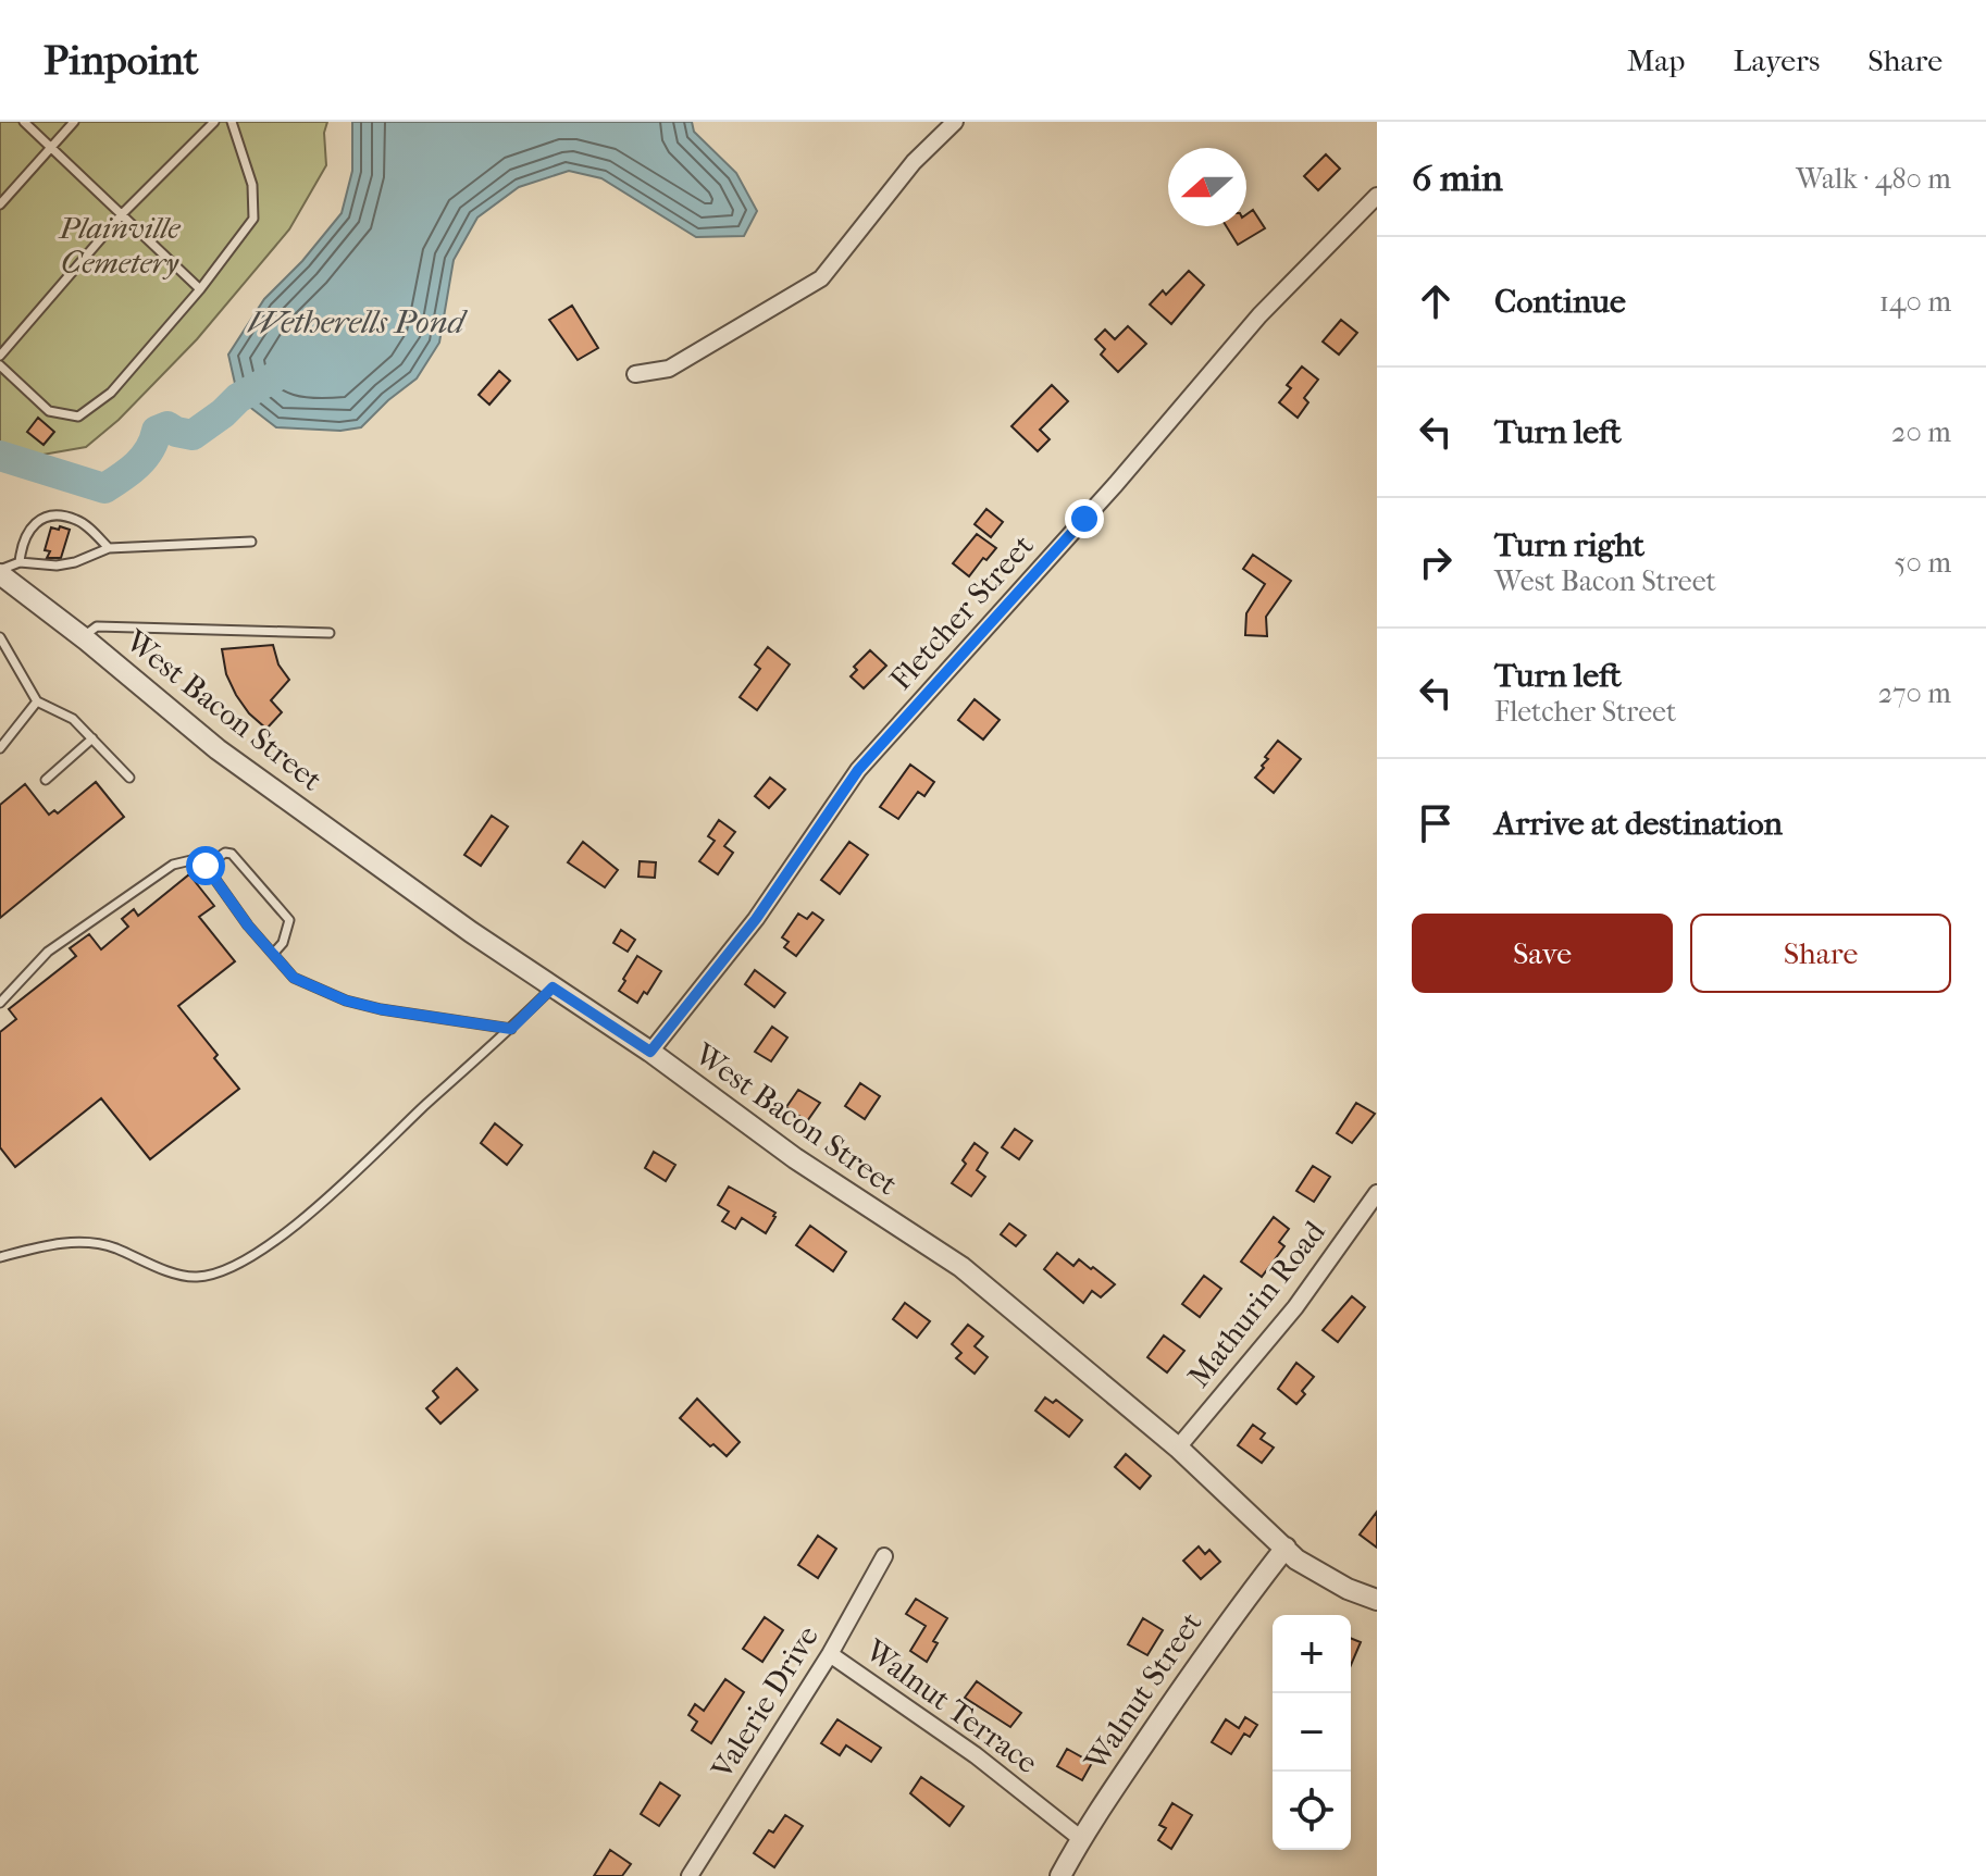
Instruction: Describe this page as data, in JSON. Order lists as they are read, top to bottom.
{
  "streets": {
    "street": [
      "Fletcher Street",
      "West Bacon Street",
      "Mathurin Road",
      "Walnut Street",
      "Valerie Drive",
      "Walnut Terrace"
    ]
  },
  "crossings": [
    ["Fletcher Street", "West Bacon Street"],
    ["West Bacon Street", "Mathurin Road"],
    ["West Bacon Street", "Walnut Street"],
    ["Walnut Street", "Walnut Terrace"],
    ["Valerie Drive", "Walnut Terrace"]
  ],
  "water": ["Wetherells Pond"],
  "parks": ["Plainville Cemetery"],
  "north": "left",
  "page": {
    "header": "Pinpoint",
    "nav": ["Map", "Layers", "Share"],
    "heading": ["6 min", "Walk · 480 m"],
    "list": [
      ["Continue", "140 m"],
      ["Turn left", "20 m"],
      ["Turn right", "West Bacon Street", "50 m"],
      ["Turn left", "Fletcher Street", "270 m"],
      "Arrive at destination"
    ],
    "buttons": ["Save", "Share"],
    "map_buttons": ["+", "−"]
  }
}
